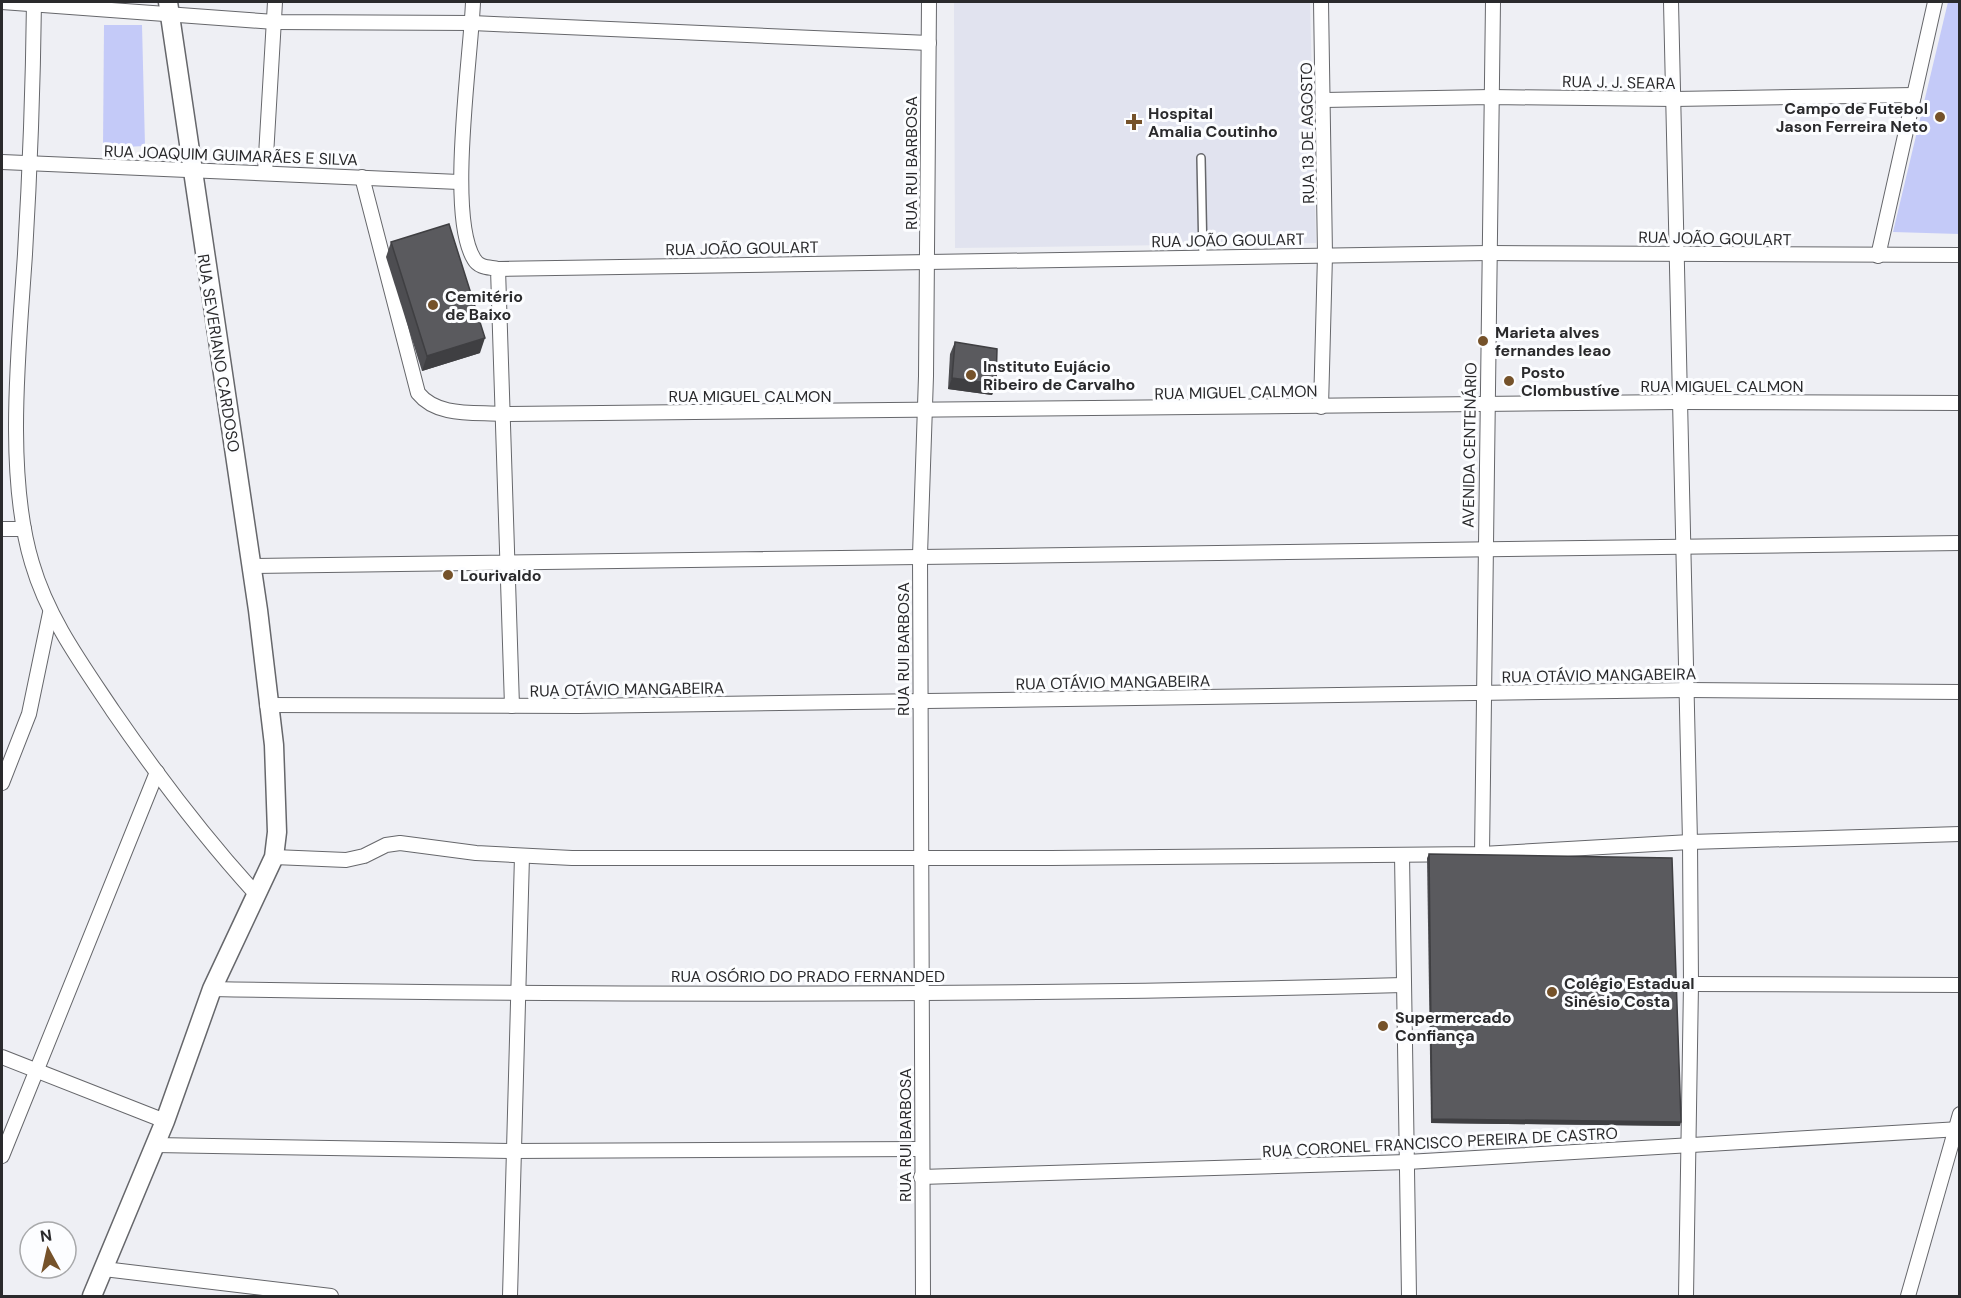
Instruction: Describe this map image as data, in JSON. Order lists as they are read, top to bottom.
{
  "streets": {
    "street": [
      "RUA J. J. SEARA",
      "RUA 13 DE AGOSTO",
      "RUA JOAQUIM GUIMARÃES E SILVA",
      "RUA RUI BARBOSA",
      "RUA JOÃO GOULART",
      "RUA SEVERIANO CARDOSO",
      "RUA MIGUEL CALMON",
      "AVENIDA CENTENÁRIO",
      "RUA OTÁVIO MANGABEIRA",
      "RUA OSÓRIO DO PRADO FERNANDED",
      "RUA CORONEL FRANCISCO PEREIRA DE CASTRO"
    ]
  },
  "crossings": [
    ["RUA J. J. SEARA", "RUA 13 DE AGOSTO"],
    ["RUA J. J. SEARA", "AVENIDA CENTENÁRIO"],
    ["RUA 13 DE AGOSTO", "RUA JOÃO GOULART"],
    ["RUA 13 DE AGOSTO", "RUA MIGUEL CALMON"],
    ["RUA JOAQUIM GUIMARÃES E SILVA", "RUA SEVERIANO CARDOSO"],
    ["RUA JOAQUIM GUIMARÃES E SILVA", "RUA MIGUEL CALMON"],
    ["RUA RUI BARBOSA", "RUA JOÃO GOULART"],
    ["RUA RUI BARBOSA", "RUA MIGUEL CALMON"],
    ["RUA RUI BARBOSA", "RUA OTÁVIO MANGABEIRA"],
    ["RUA RUI BARBOSA", "RUA OSÓRIO DO PRADO FERNANDED"],
    ["RUA RUI BARBOSA", "RUA CORONEL FRANCISCO PEREIRA DE CASTRO"],
    ["RUA JOÃO GOULART", "AVENIDA CENTENÁRIO"],
    ["RUA SEVERIANO CARDOSO", "RUA OTÁVIO MANGABEIRA"],
    ["RUA MIGUEL CALMON", "AVENIDA CENTENÁRIO"],
    ["AVENIDA CENTENÁRIO", "RUA OTÁVIO MANGABEIRA"]
  ],
  "places": {
    "other": [
      "Campo de Futebol Jason Ferreira Neto",
      "Cemitério de Baixo",
      "Marieta alves fernandes leao",
      "Instituto Eujácio Ribeiro de Carvalho",
      "Posto Clombustíve",
      "Lourivaldo",
      "Colégio Estadual Sinésio Costa",
      "Supermercado Confiança"
    ],
    "health": ["Hospital Amalia Coutinho"]
  },
  "north": "top"
}
